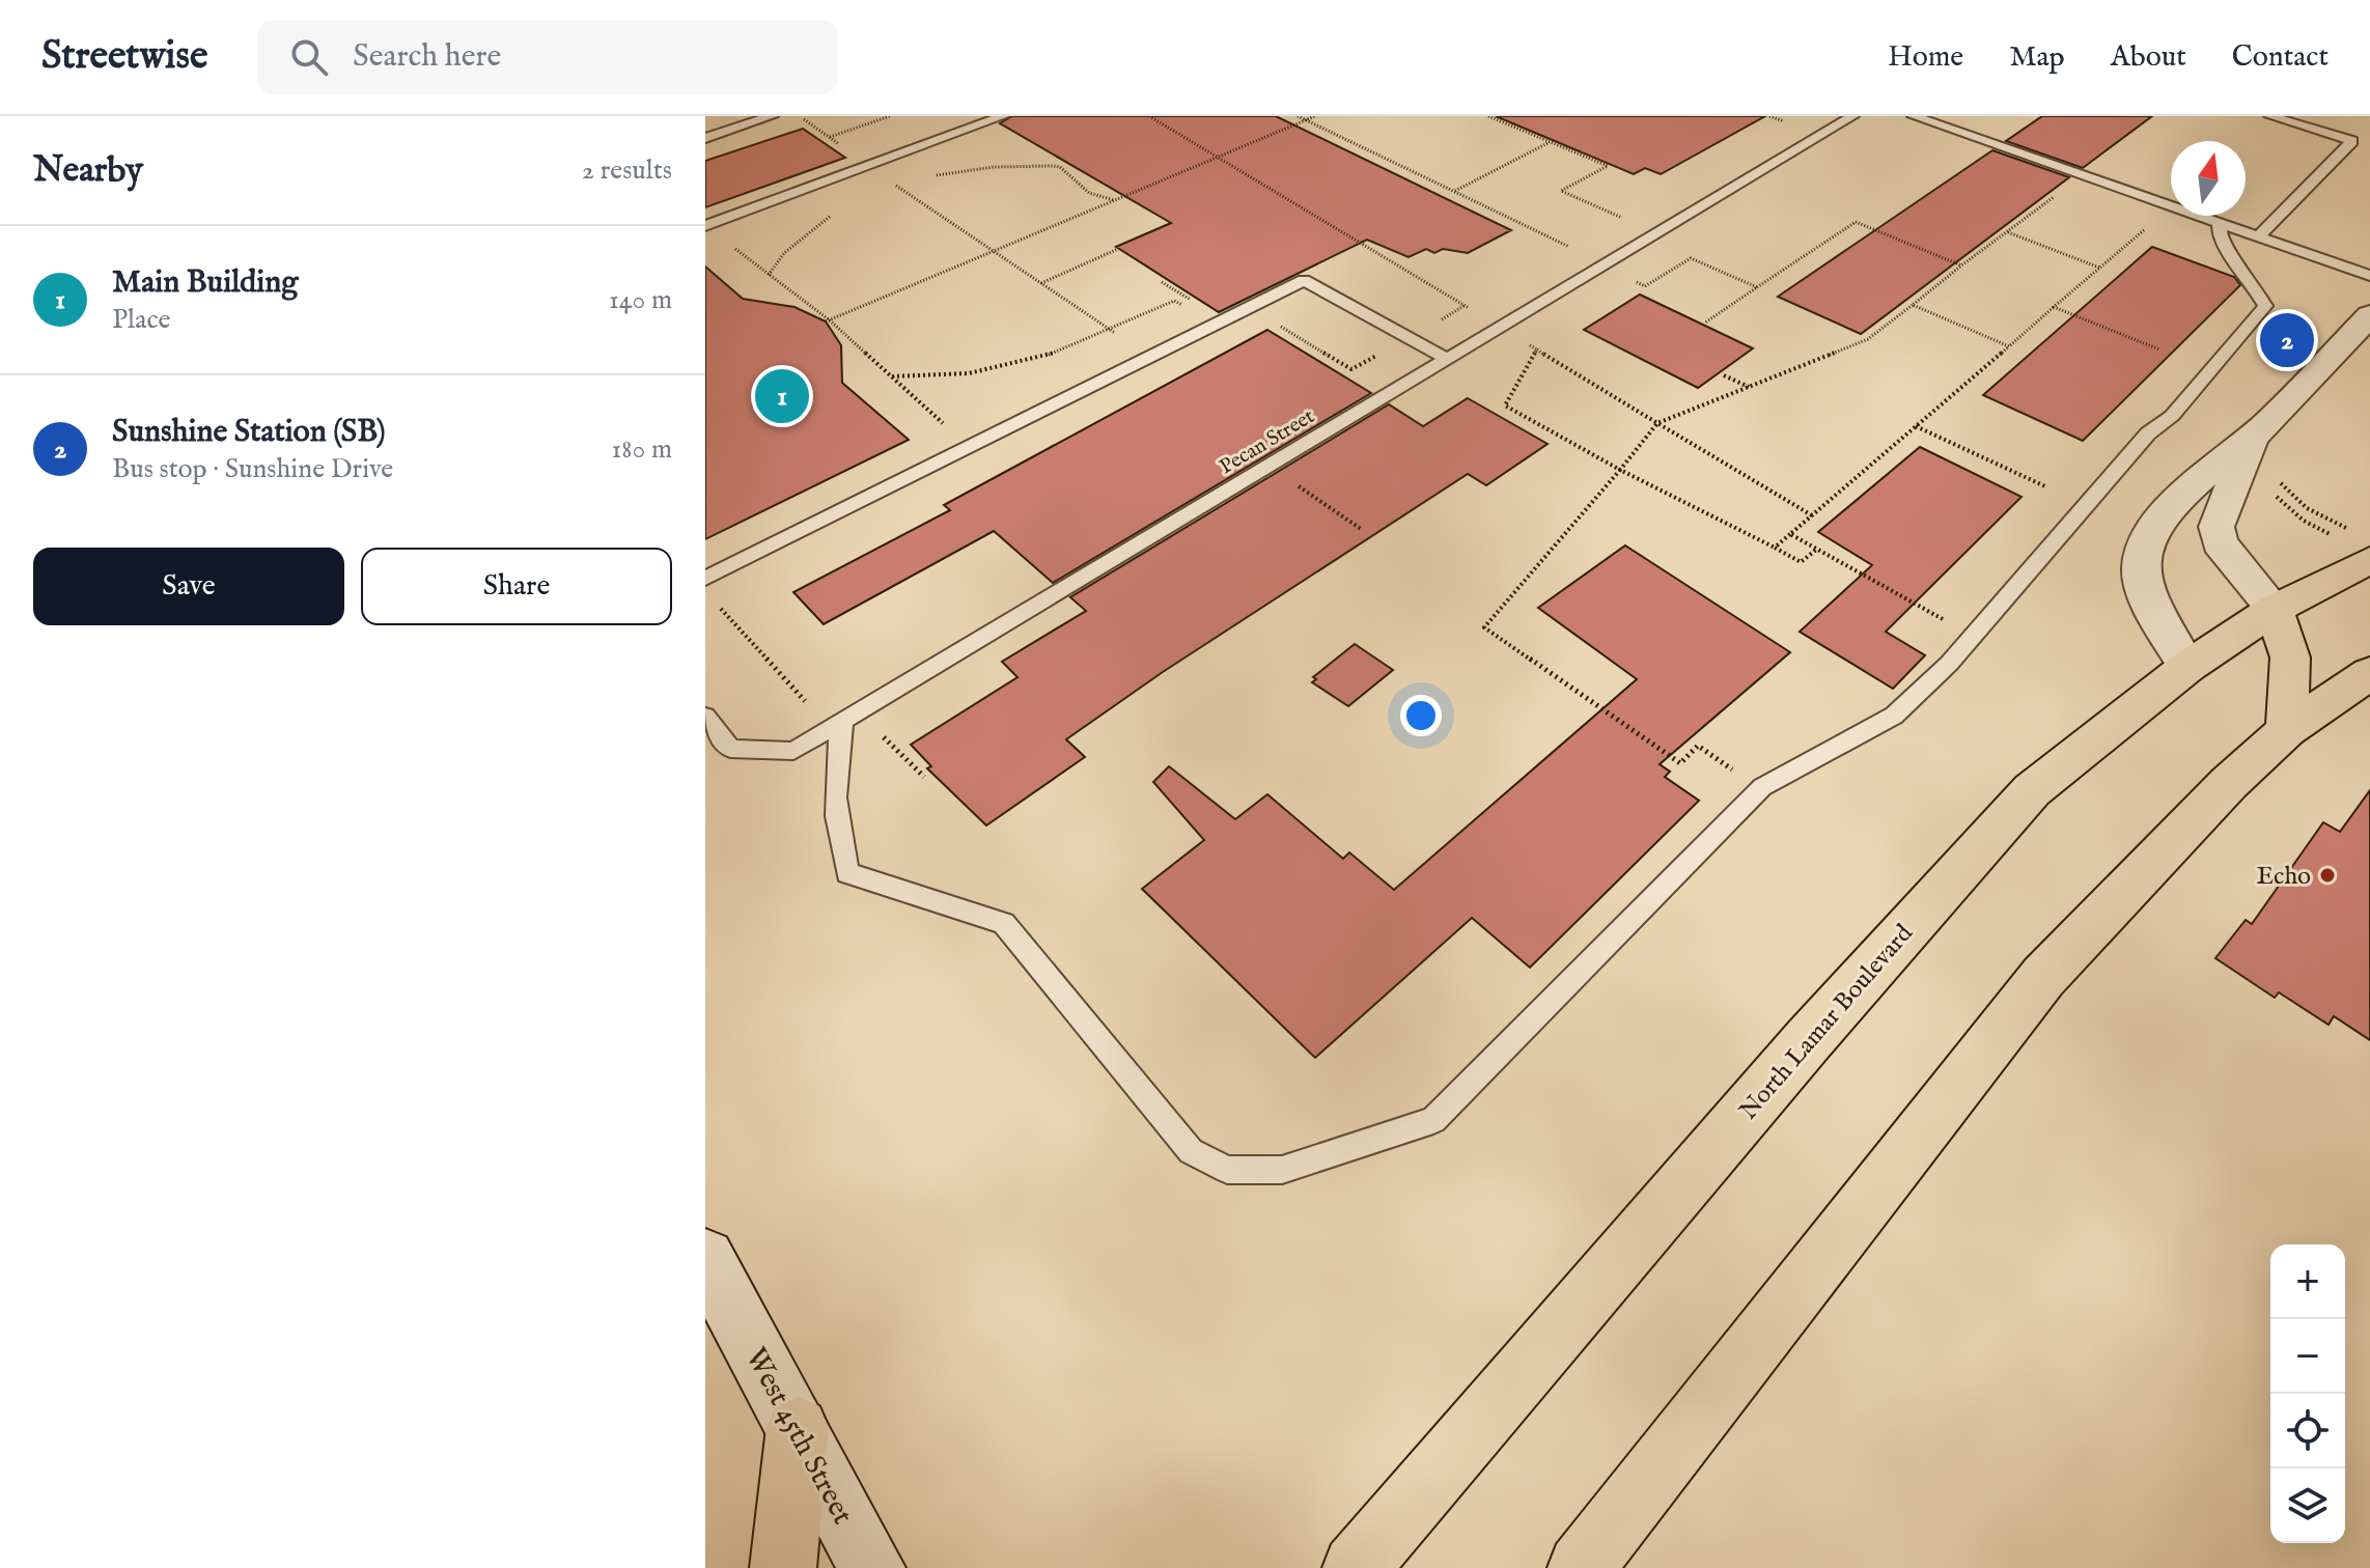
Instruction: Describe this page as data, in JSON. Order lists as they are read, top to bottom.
{
  "streets": {
    "main road": ["North Lamar Boulevard"],
    "street": ["West 45th Street"],
    "lane": ["Pecan Street"]
  },
  "places": ["Echo"],
  "north": "top",
  "page": {
    "header": "Streetwise",
    "search": "Search here",
    "nav": [
      "Home",
      "Map",
      "About",
      "Contact"
    ],
    "heading": ["Nearby", "2 results"],
    "list": [
      {
        "mark": "1",
        "name": "Main Building",
        "note": "Place",
        "value": "140 m"
      },
      {
        "mark": "2",
        "name": "Sunshine Station (SB)",
        "note": "Bus stop · Sunshine Drive",
        "value": "180 m"
      }
    ],
    "pins": ["2", "1"],
    "buttons": ["Save", "Share"],
    "map_buttons": ["+", "−"]
  }
}
